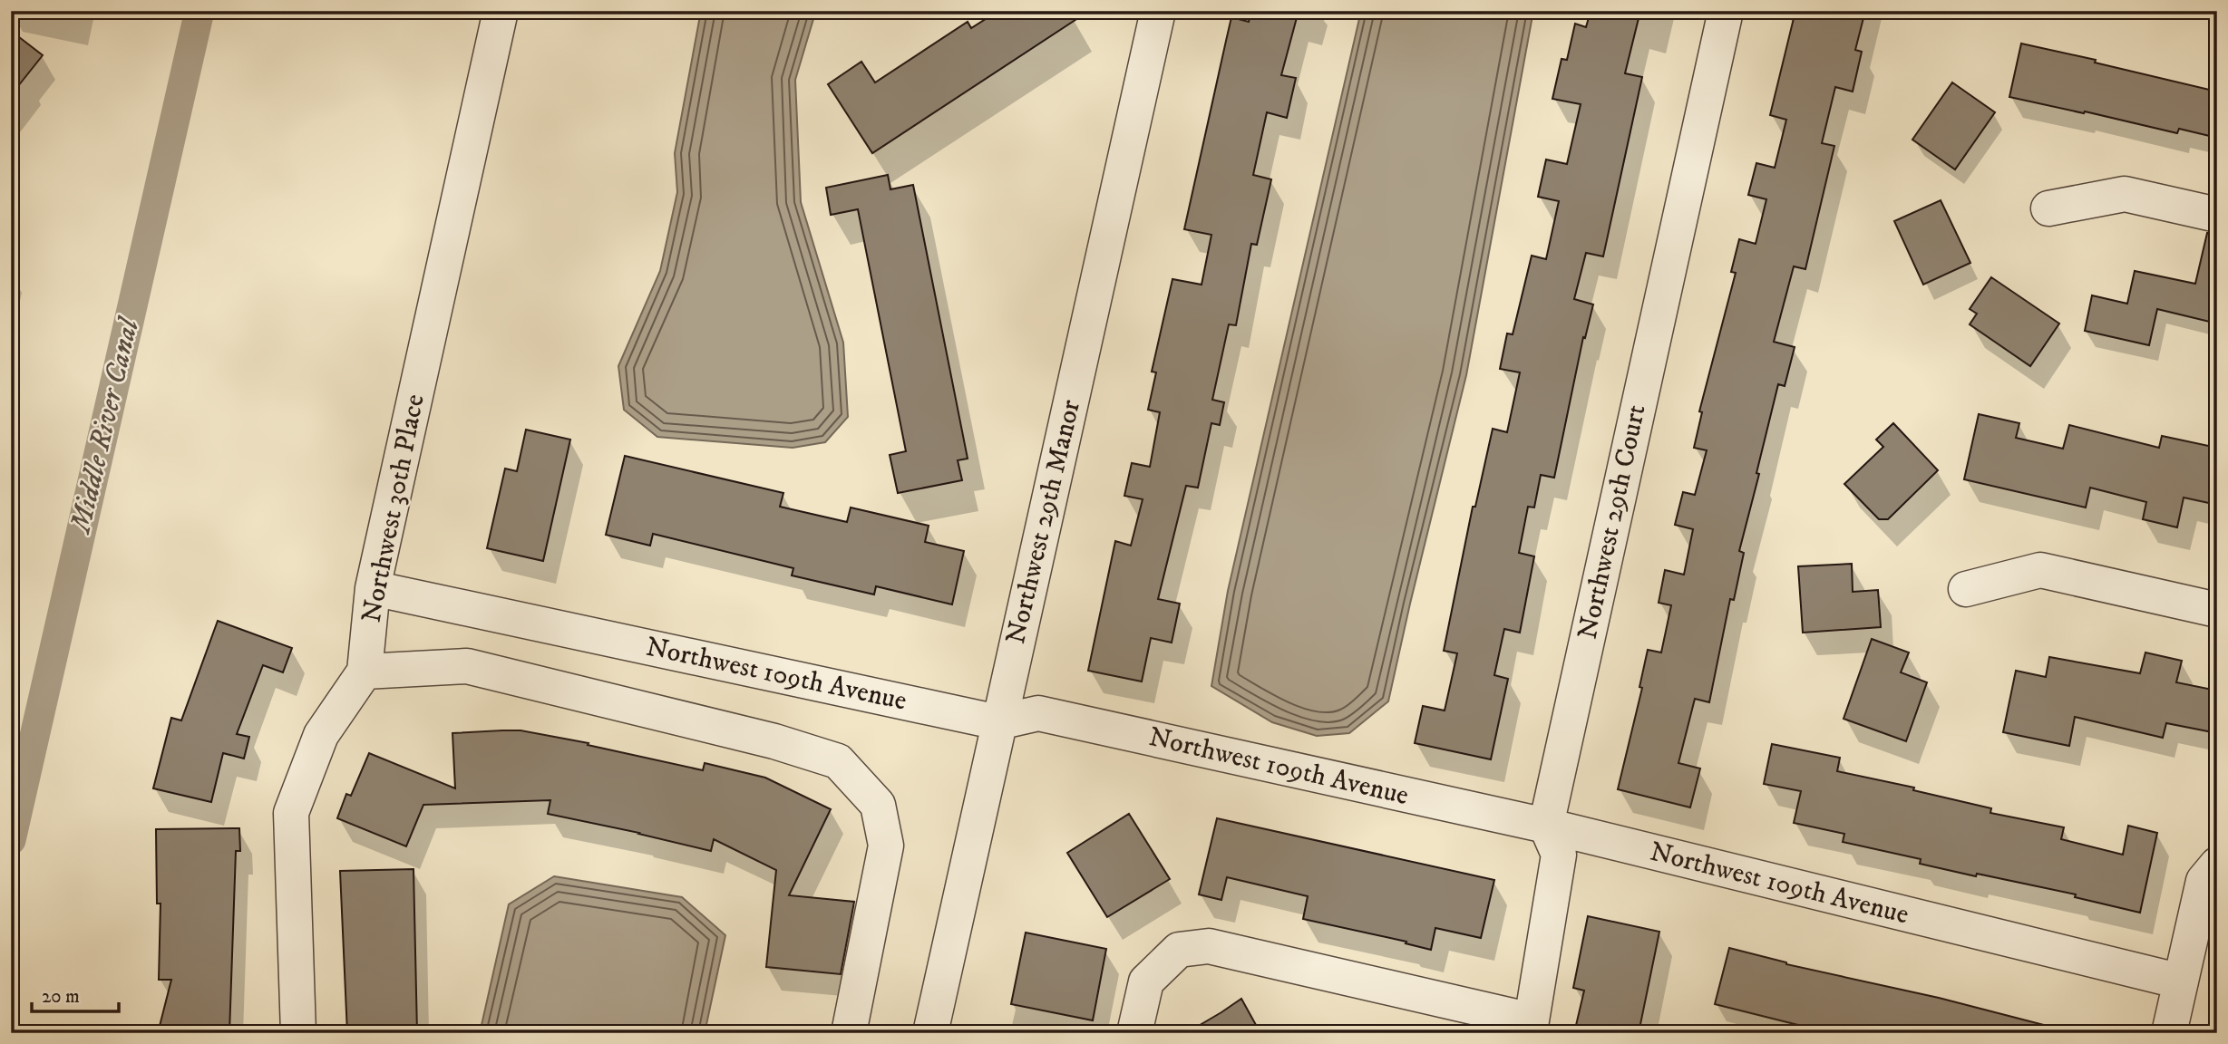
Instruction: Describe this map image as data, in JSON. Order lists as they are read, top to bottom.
{
  "streets": {
    "street": [
      "Northwest 30th Place",
      "Northwest 29th Manor",
      "Northwest 29th Court",
      "Northwest 109th Avenue"
    ]
  },
  "crossings": [
    ["Northwest 30th Place", "Northwest 109th Avenue"],
    ["Northwest 29th Manor", "Northwest 109th Avenue"],
    ["Northwest 29th Court", "Northwest 109th Avenue"]
  ],
  "water": ["Middle River Canal"],
  "scale_bar": "20 m"
}
